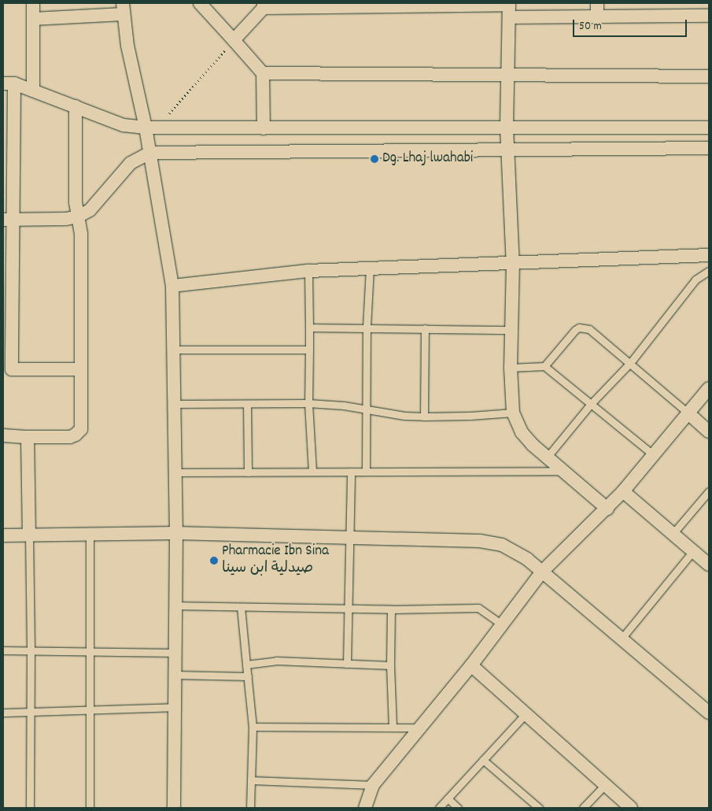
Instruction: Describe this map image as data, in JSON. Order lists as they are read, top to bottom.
{
  "places": ["Dg. Lhaj lwahabi", "Pharmacie Ibn Sina صيدلية ابن سينا"],
  "scale_bar": "50 m"
}
